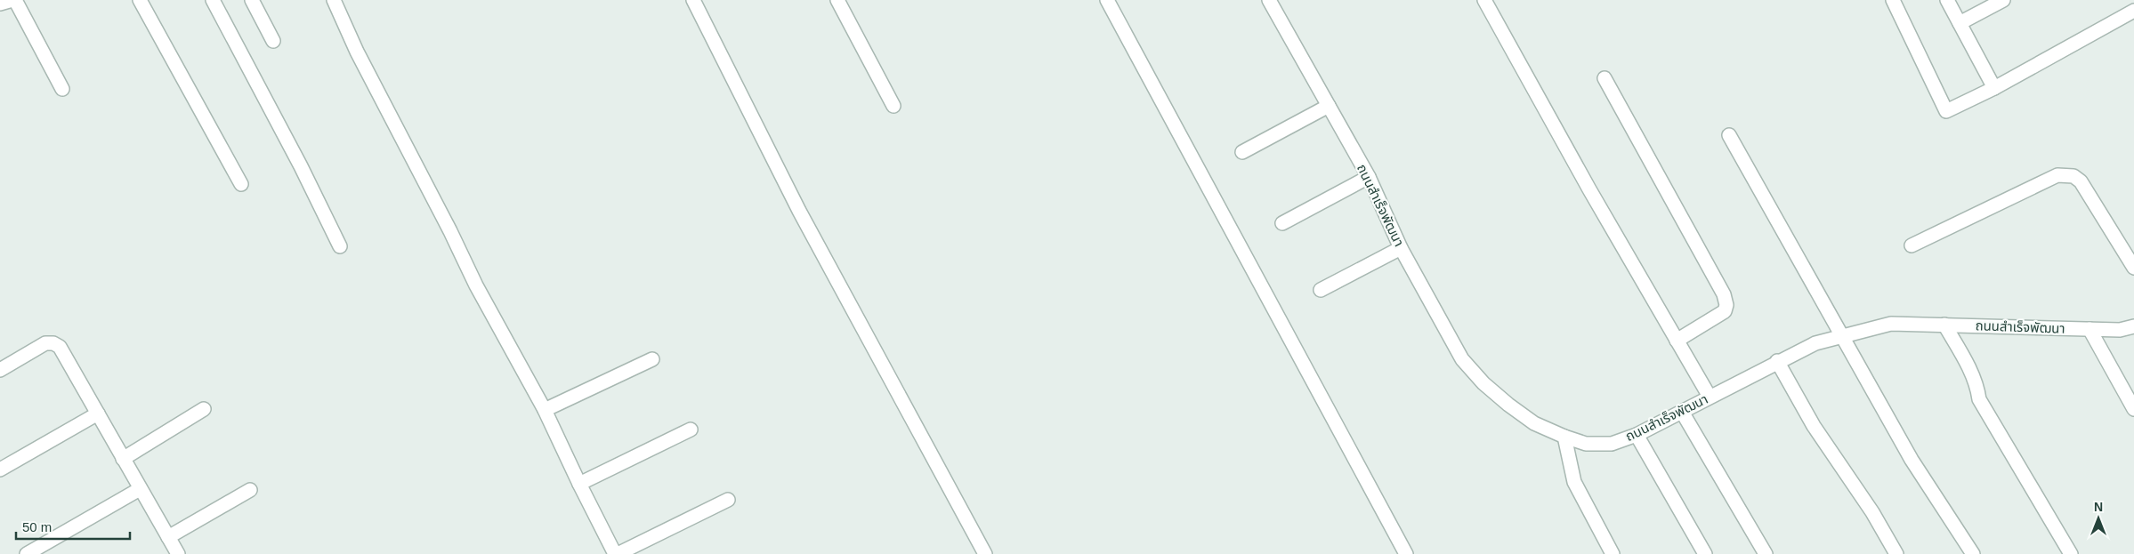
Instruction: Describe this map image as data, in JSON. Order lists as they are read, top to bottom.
{
  "streets": {
    "street": ["ถนนสำเร็จพัฒนา"]
  },
  "scale_bar": "50 m",
  "north": "top"
}
